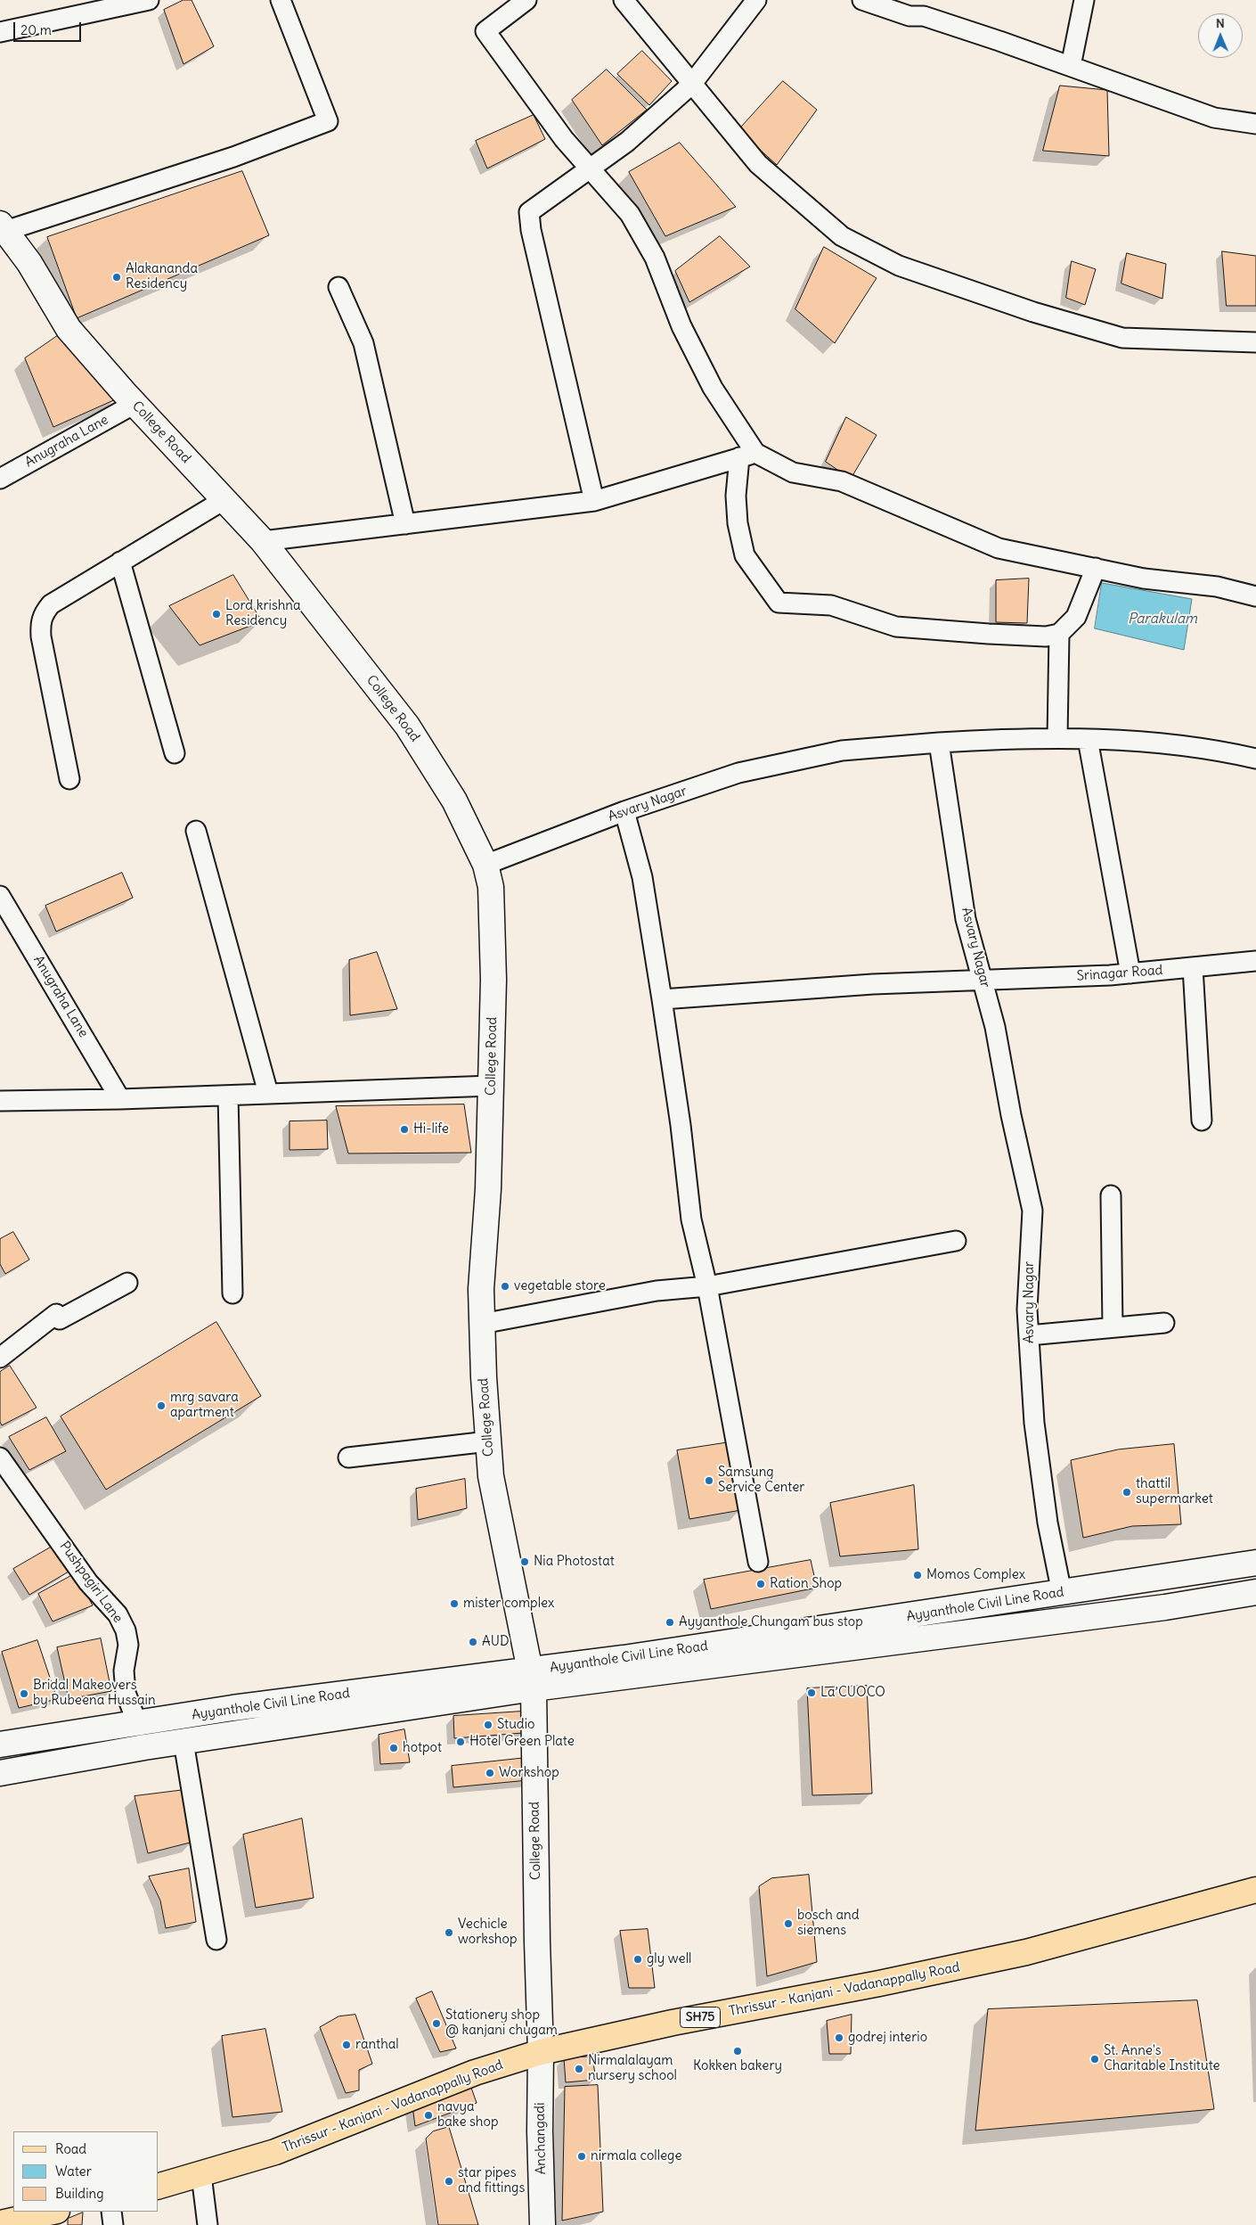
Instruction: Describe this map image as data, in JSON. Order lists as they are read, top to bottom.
{
  "streets": {
    "main road": [
      "College Road",
      "Ayyanthole Civil Line Road",
      "Thrissur - Kanjani - Vadanappally Road",
      "SH75",
      "Anchangadi"
    ],
    "street": [
      "Anugraha Lane",
      "Asvary Nagar",
      "Srinagar Road",
      "Pushpagiri Lane"
    ]
  },
  "crossings": [
    ["College Road", "Anugraha Lane"],
    ["College Road", "Asvary Nagar"],
    ["College Road", "Ayyanthole Civil Line Road"],
    ["College Road", "Thrissur - Kanjani - Vadanappally Road"],
    ["College Road", "Anchangadi"],
    ["Asvary Nagar", "Srinagar Road"],
    ["Asvary Nagar", "Ayyanthole Civil Line Road"],
    ["Pushpagiri Lane", "Ayyanthole Civil Line Road"],
    ["Thrissur - Kanjani - Vadanappally Road", "Anchangadi"]
  ],
  "water": ["Parakulam"],
  "places": [
    "Alakananda Residency",
    "Lord krishna Residency",
    "Hi-life",
    "vegetable store",
    "mrg savara apartment",
    "Samsung Service Center",
    "thattil supermarket",
    "Nia Photostat",
    "Momos Complex",
    "Ration Shop",
    "mister complex",
    "Ayyanthole Chungam bus stop",
    "AUD",
    "La’CUOCO",
    "Bridal Makeovers by Rubeena Hussain",
    "Studio",
    "Hotel Green Plate",
    "hotpot",
    "Workshop",
    "bosch and siemens",
    "Vechicle workshop",
    "gly well",
    "Stationery shop @ kanjani chugam",
    "godrej interio",
    "ranthal",
    "Kokken bakery",
    "St. Anne's Charitable Institute",
    "Nirmalalayam nursery school",
    "navya bake shop",
    "nirmala college",
    "star pipes and fittings"
  ],
  "legend": ["Road", "Water", "Building"],
  "scale_bar": "20 m",
  "north": "top"
}
